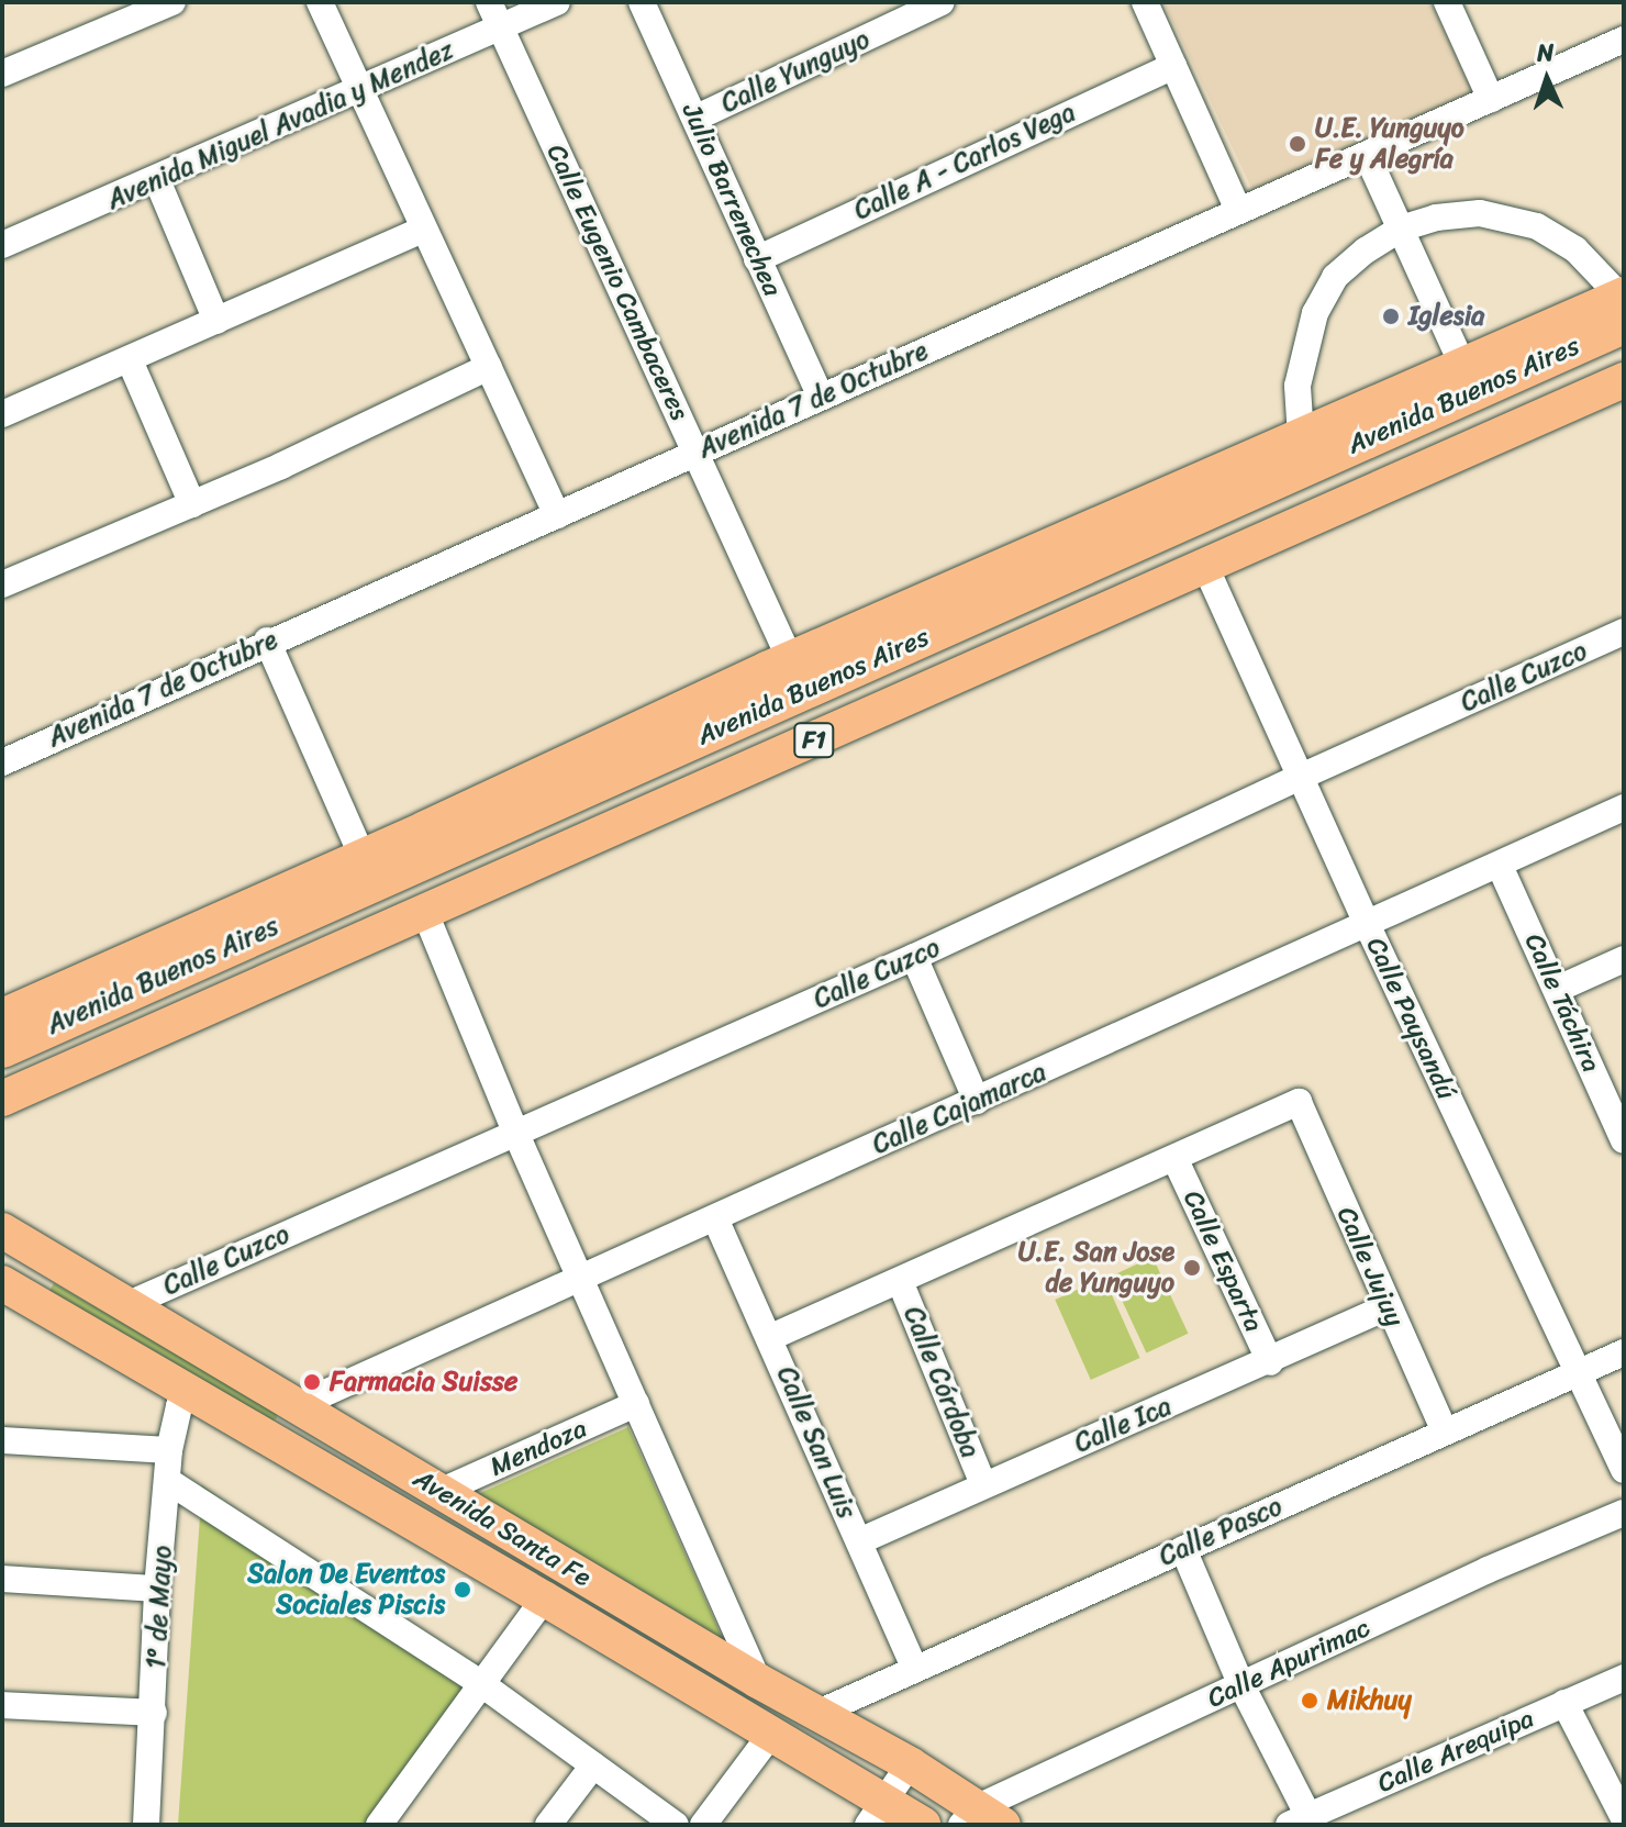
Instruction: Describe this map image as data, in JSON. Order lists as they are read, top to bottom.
{
  "streets": {
    "highway": ["Avenida Buenos Aires", "F1"],
    "main road": ["Avenida Santa Fe"],
    "street": [
      "Calle Yunguyo",
      "Avenida Miguel Avadia y Mendez",
      "Calle A - Carlos Vega",
      "Julio Barrenechea",
      "Calle Eugenio Cambaceres",
      "Avenida 7 de Octubre",
      "Calle Cuzco",
      "Calle Táchira",
      "Calle Paysandú",
      "Calle Cajamarca",
      "Calle Esparta",
      "Calle Jujuy",
      "Calle Córdoba",
      "Calle Ica",
      "Calle San Luis",
      "Mendoza",
      "Calle Pasco",
      "1º de Mayo",
      "Calle Apurimac",
      "Calle Arequipa"
    ]
  },
  "crossings": [
    ["Calle Yunguyo", "Julio Barrenechea"],
    ["Avenida Miguel Avadia y Mendez", "Calle Eugenio Cambaceres"],
    ["Calle A - Carlos Vega", "Julio Barrenechea"],
    ["Julio Barrenechea", "Avenida 7 de Octubre"],
    ["Calle Eugenio Cambaceres", "Avenida Buenos Aires"],
    ["Calle Eugenio Cambaceres", "Avenida 7 de Octubre"],
    ["Avenida Buenos Aires", "Calle Paysandú"],
    ["Calle Cuzco", "Calle Paysandú"],
    ["Calle Cuzco", "Avenida Santa Fe"],
    ["Calle Táchira", "Calle Cajamarca"],
    ["Calle Paysandú", "Calle Cajamarca"],
    ["Calle Paysandú", "Calle Pasco"],
    ["Calle Cajamarca", "Calle San Luis"],
    ["Calle Cajamarca", "Avenida Santa Fe"],
    ["Calle Esparta", "Calle Jujuy"],
    ["Calle Esparta", "Calle Ica"],
    ["Calle Jujuy", "Calle Ica"],
    ["Calle Jujuy", "Calle Pasco"],
    ["Calle Córdoba", "Calle Ica"],
    ["Calle Ica", "Calle San Luis"],
    ["Calle San Luis", "Calle Pasco"],
    ["Mendoza", "Avenida Santa Fe"],
    ["Avenida Santa Fe", "Calle Pasco"],
    ["Avenida Santa Fe", "1º de Mayo"],
    ["Avenida Santa Fe", "Calle Apurimac"]
  ],
  "places": [
    "U.E. Yunguyo Fe y Alegría",
    "Iglesia",
    "U.E. San Jose de Yunguyo",
    "Farmacia Suisse",
    "Salon De Eventos Sociales Piscis",
    "Mikhuy"
  ],
  "north": "top"
}
